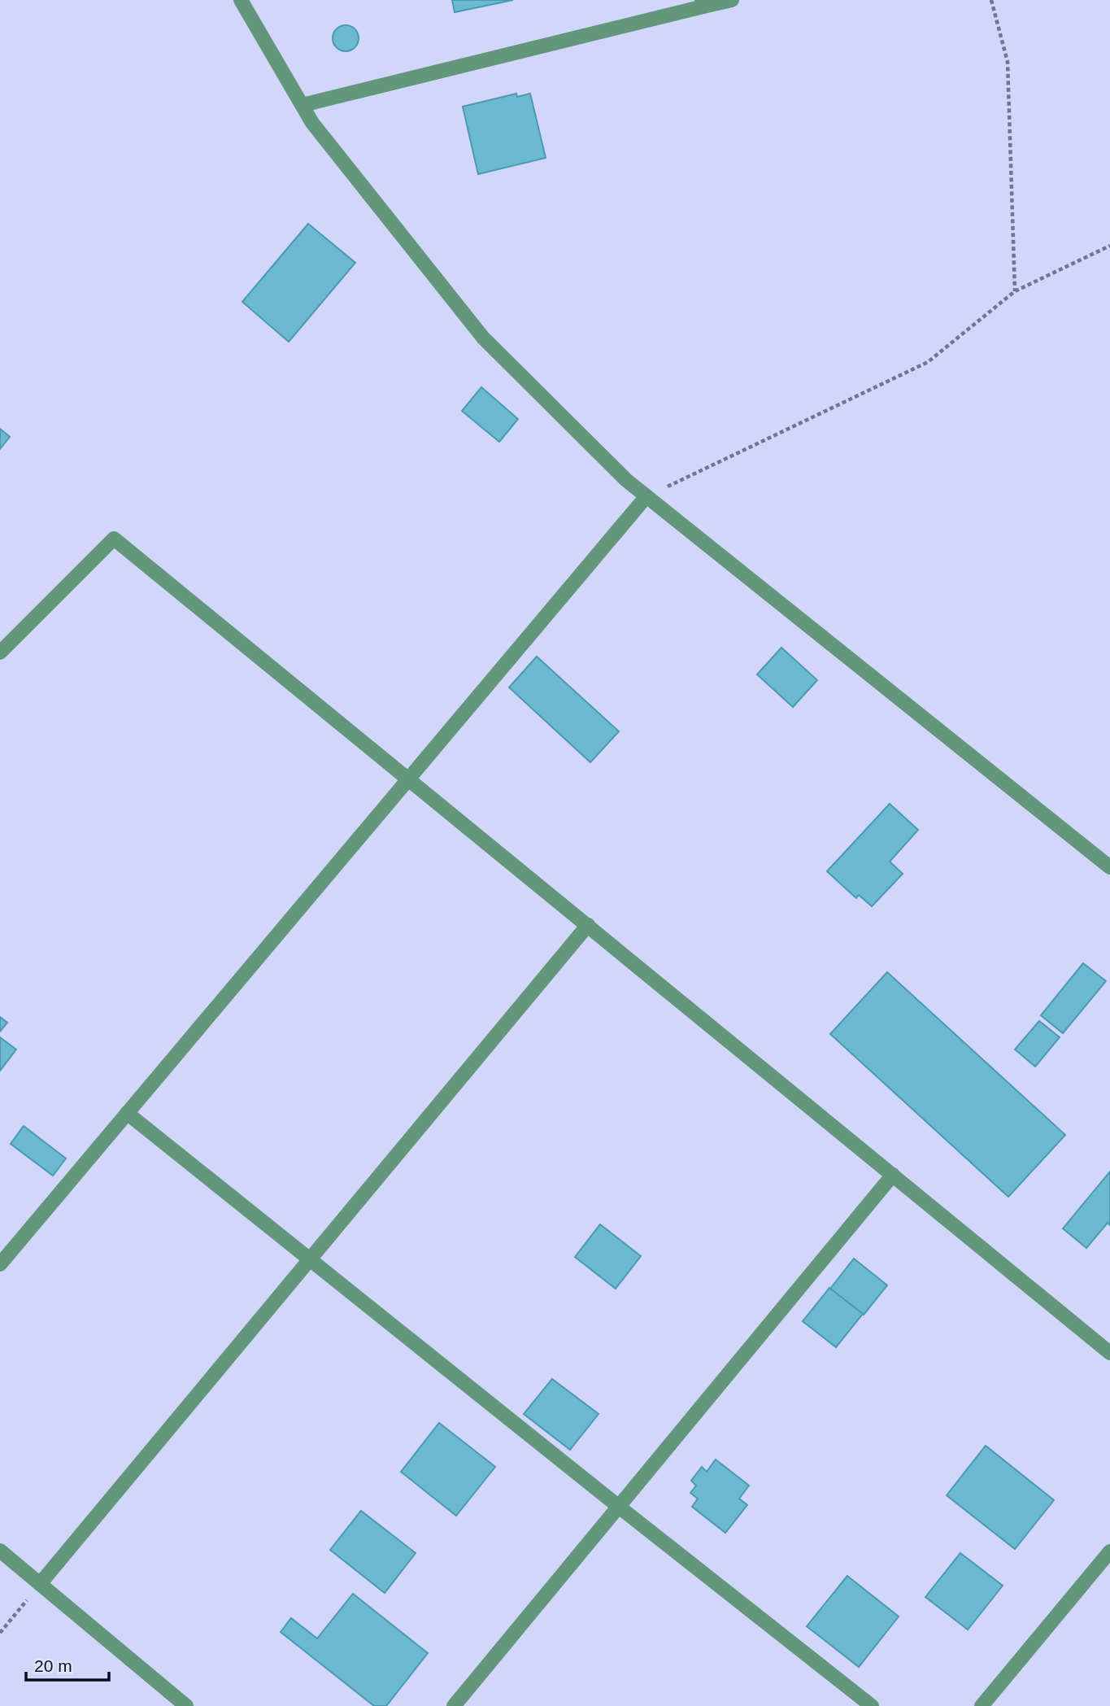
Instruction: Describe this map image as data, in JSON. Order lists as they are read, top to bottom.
{
  "scale_bar": "20 m"
}
